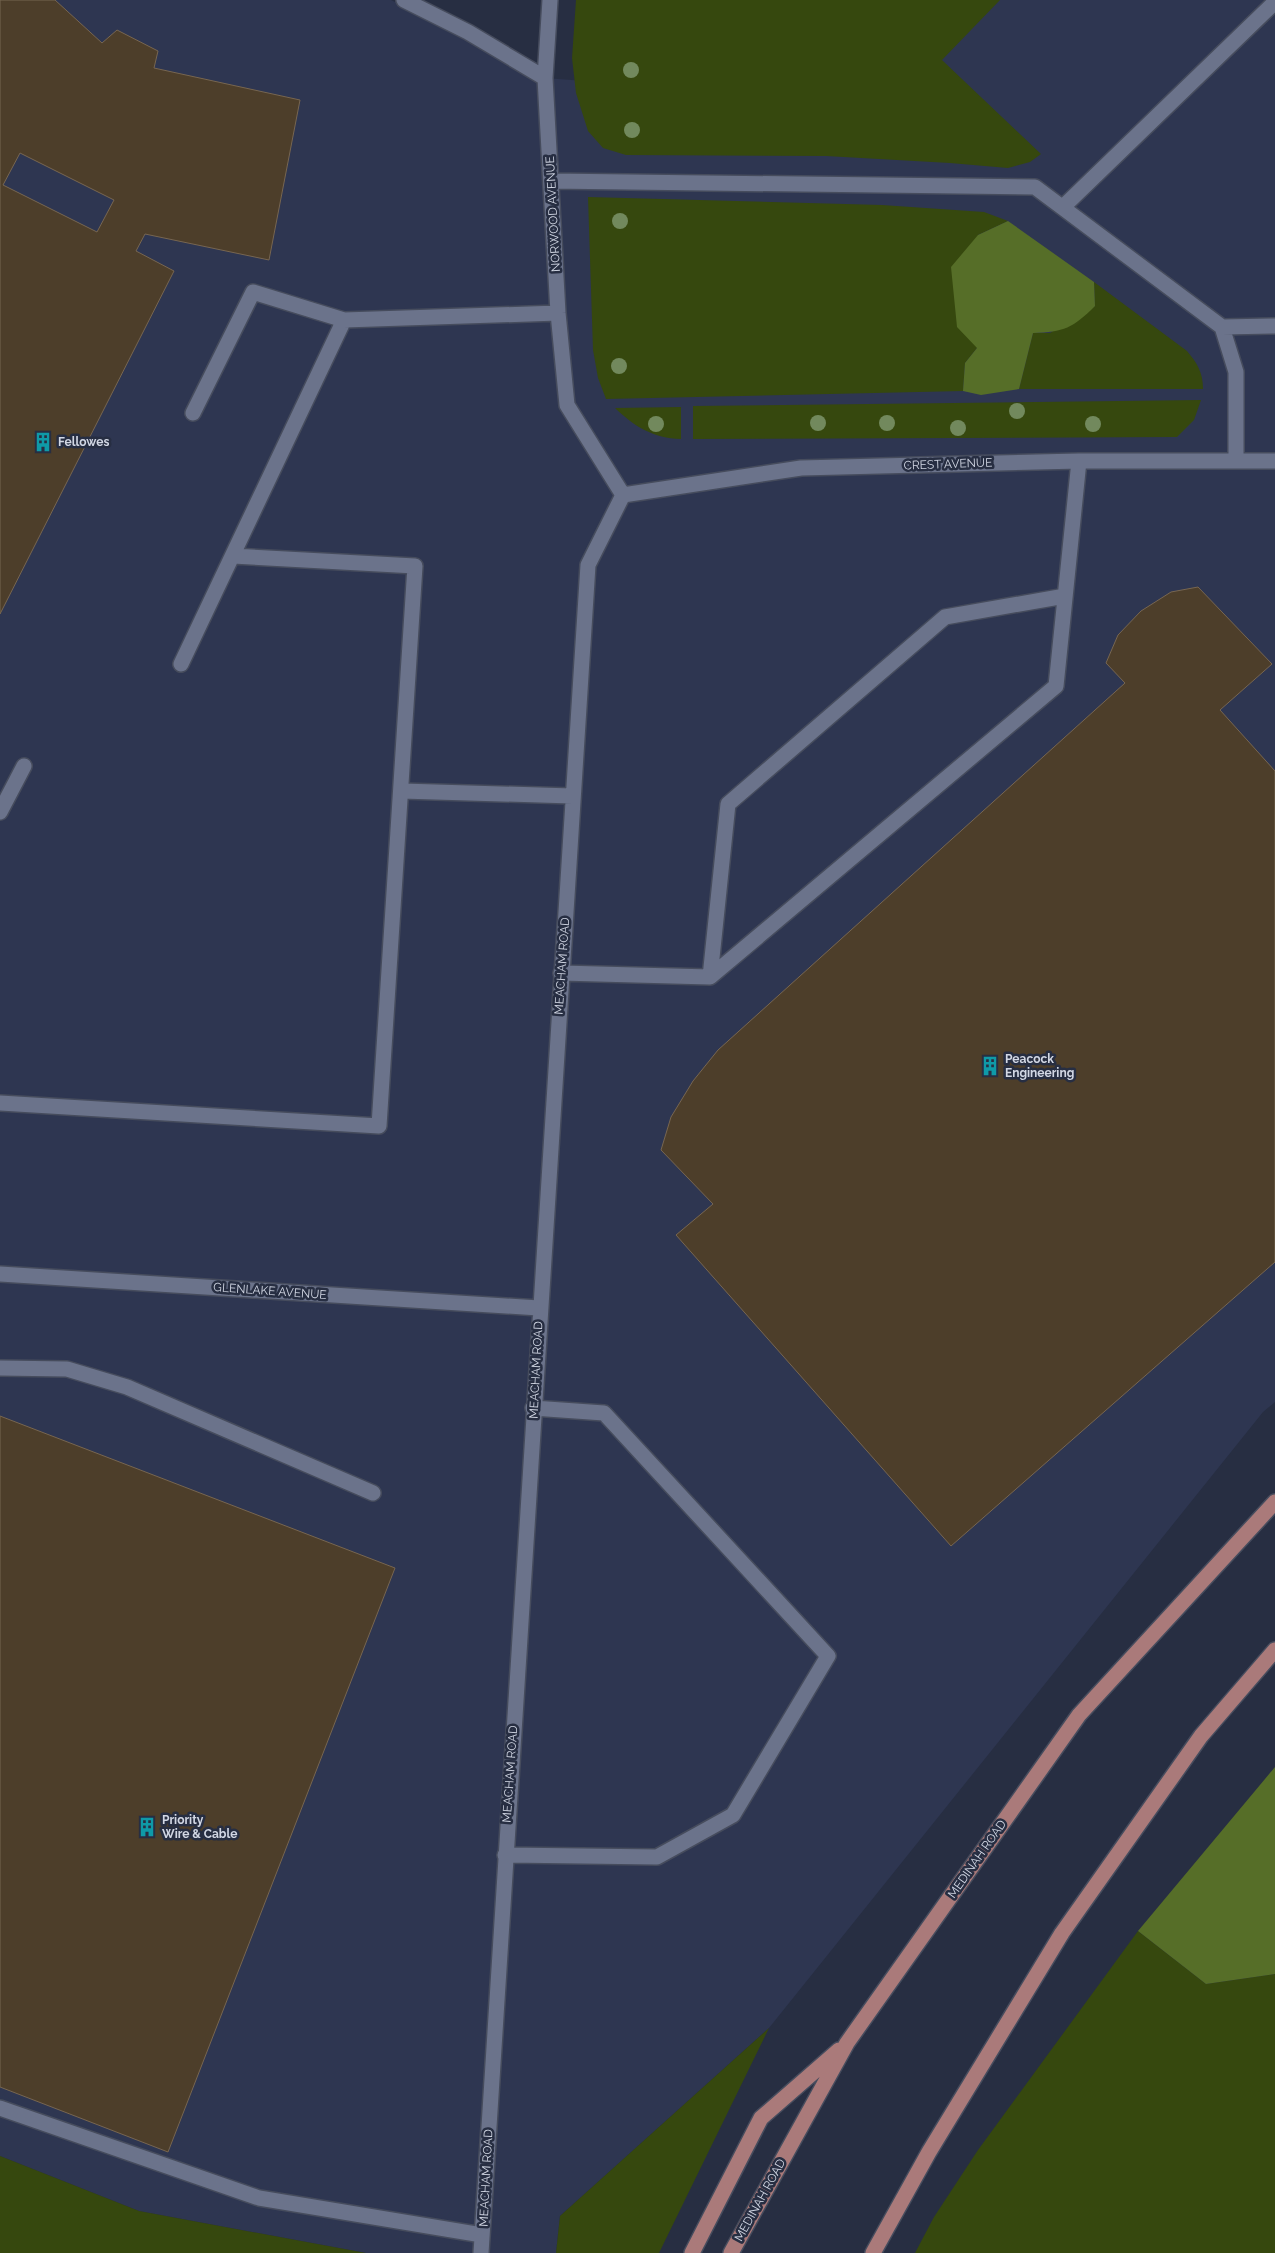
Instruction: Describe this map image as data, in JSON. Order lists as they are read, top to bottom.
{
  "streets": {
    "main road": ["MEDINAH ROAD"],
    "street": [
      "NORWOOD AVENUE",
      "CREST AVENUE",
      "MEACHAM ROAD",
      "GLENLAKE AVENUE"
    ]
  },
  "crossings": [
    ["NORWOOD AVENUE", "CREST AVENUE"],
    ["NORWOOD AVENUE", "MEACHAM ROAD"],
    ["CREST AVENUE", "MEACHAM ROAD"],
    ["MEACHAM ROAD", "GLENLAKE AVENUE"]
  ],
  "places": {
    "building": ["Fellowes", "Peacock Engineering", "Priority Wire & Cable"]
  }
}
